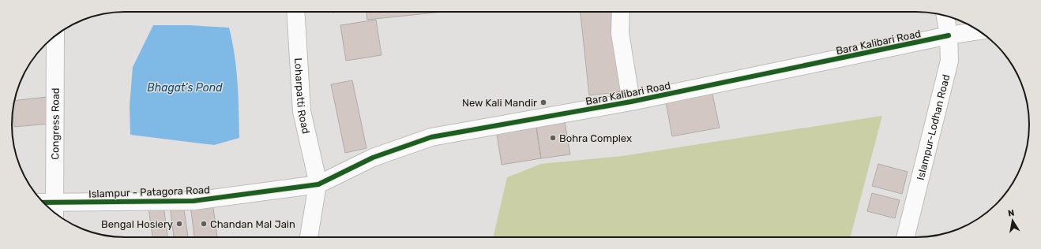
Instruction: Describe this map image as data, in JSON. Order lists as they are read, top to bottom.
{
  "streets": {
    "street": [
      "Bara Kalibari Road",
      "Loharpatti Road",
      "Congress Road",
      "Islampur-Lodhan Road",
      "Islampur - Patagora Road"
    ]
  },
  "crossings": [
    ["Bara Kalibari Road", "Loharpatti Road"],
    ["Bara Kalibari Road", "Islampur-Lodhan Road"],
    ["Bara Kalibari Road", "Islampur - Patagora Road"],
    ["Loharpatti Road", "Islampur - Patagora Road"],
    ["Congress Road", "Islampur - Patagora Road"]
  ],
  "water": ["Bhagat’s Pond"],
  "places": [
    "New Kali Mandir",
    "Bohra Complex",
    "Bengal Hosiery",
    "Chandan Mal Jain"
  ],
  "north": "top"
}
